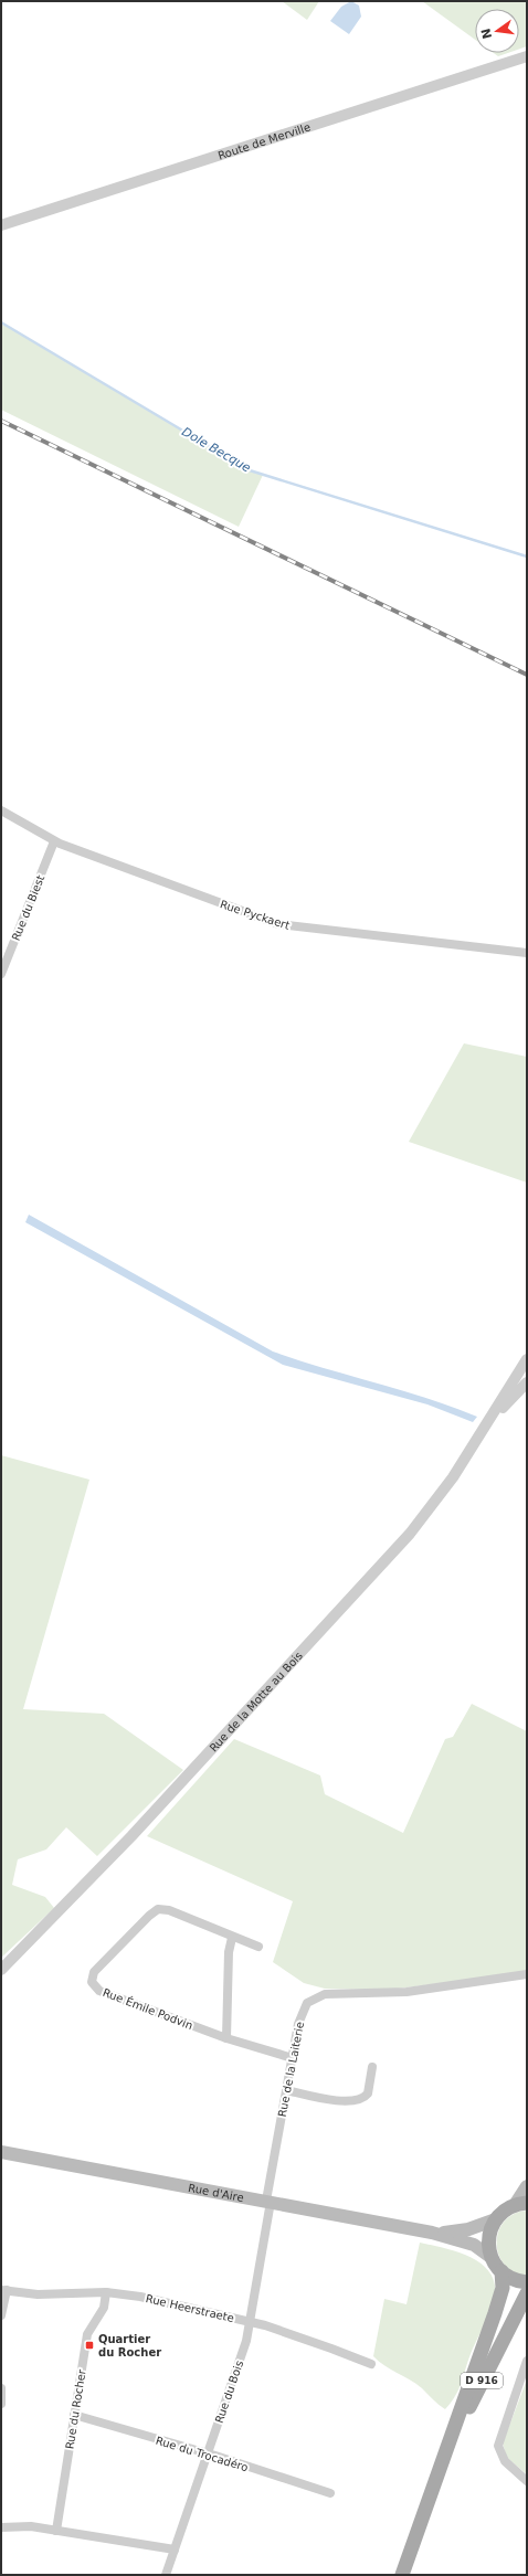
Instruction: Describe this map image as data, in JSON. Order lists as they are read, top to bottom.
{
  "streets": {
    "main road": ["Rue d'Aire", "D 916"],
    "street": [
      "Route de Merville",
      "Rue du Biest",
      "Rue Pyckaert",
      "Rue de la Motte au Bois",
      "Rue Émile Podvin",
      "Rue de la Laiterie",
      "Rue Heerstraete",
      "Rue du Bois",
      "Rue du Rocher",
      "Rue du Trocadéro"
    ]
  },
  "crossings": [
    ["Rue du Biest", "Rue Pyckaert"],
    ["Rue Émile Podvin", "Rue de la Laiterie"],
    ["Rue de la Laiterie", "Rue d'Aire"],
    ["Rue de la Laiterie", "Rue du Bois"],
    ["Rue d'Aire", "Rue du Bois"],
    ["Rue Heerstraete", "Rue du Bois"],
    ["Rue Heerstraete", "Rue du Rocher"],
    ["Rue du Bois", "Rue du Trocadéro"],
    ["Rue du Rocher", "Rue du Trocadéro"]
  ],
  "water": ["Dole Becque"],
  "places": {
    "transit": ["Quartier du Rocher"]
  },
  "north": "left"
}
